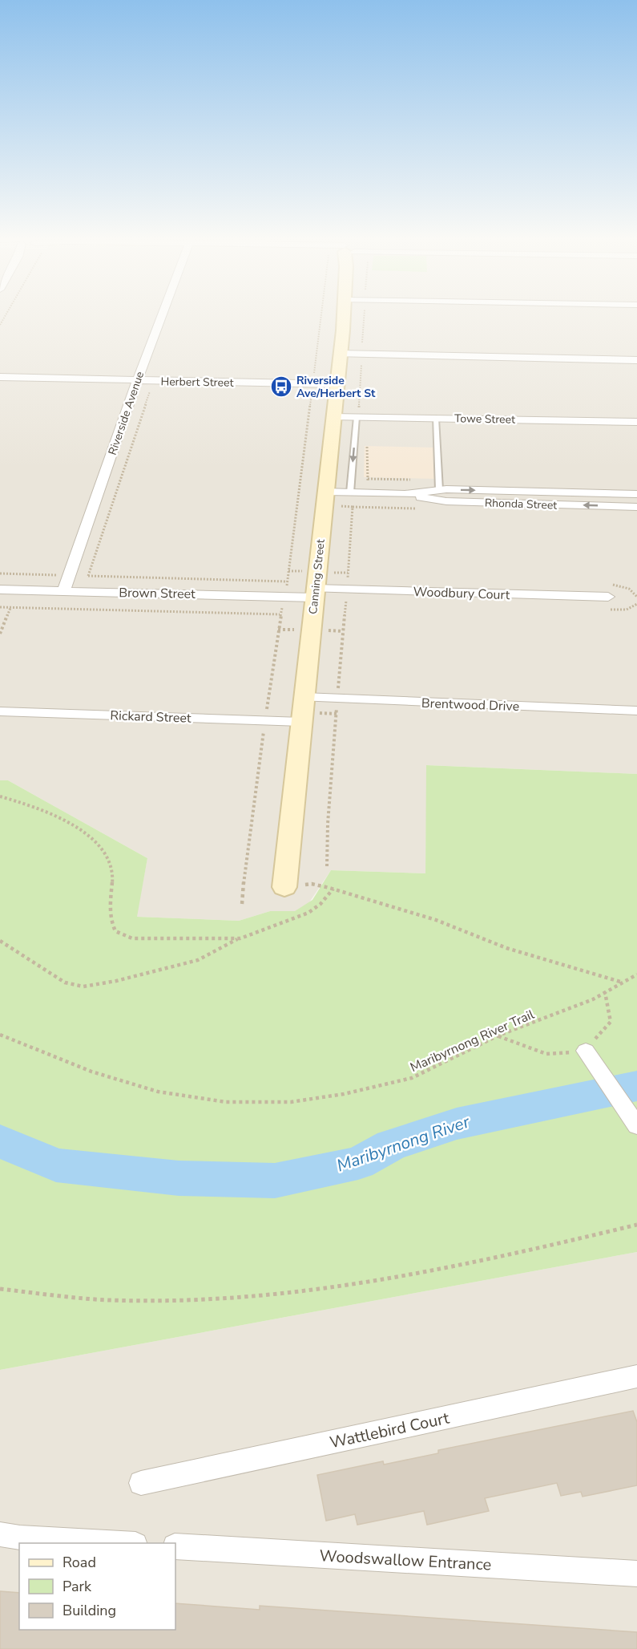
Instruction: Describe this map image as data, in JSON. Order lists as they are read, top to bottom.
{
  "streets": {
    "street": [
      "Herbert Street",
      "Riverside Avenue",
      "Towe Street",
      "Rhonda Street",
      "Canning Street",
      "Brown Street",
      "Woodbury Court",
      "Brentwood Drive",
      "Rickard Street",
      "Wattlebird Court",
      "Woodswallow Entrance"
    ],
    "path": ["Maribyrnong River Trail"]
  },
  "crossings": [
    ["Herbert Street", "Riverside Avenue"],
    ["Herbert Street", "Canning Street"],
    ["Riverside Avenue", "Brown Street"],
    ["Towe Street", "Canning Street"],
    ["Rhonda Street", "Canning Street"],
    ["Canning Street", "Brown Street"],
    ["Canning Street", "Woodbury Court"],
    ["Canning Street", "Brentwood Drive"],
    ["Canning Street", "Rickard Street"],
    ["Brown Street", "Woodbury Court"]
  ],
  "water": ["Maribyrnong River"],
  "places": {
    "bus stop": ["Riverside Ave/Herbert St"]
  },
  "legend": ["Road", "Park", "Building"]
}
